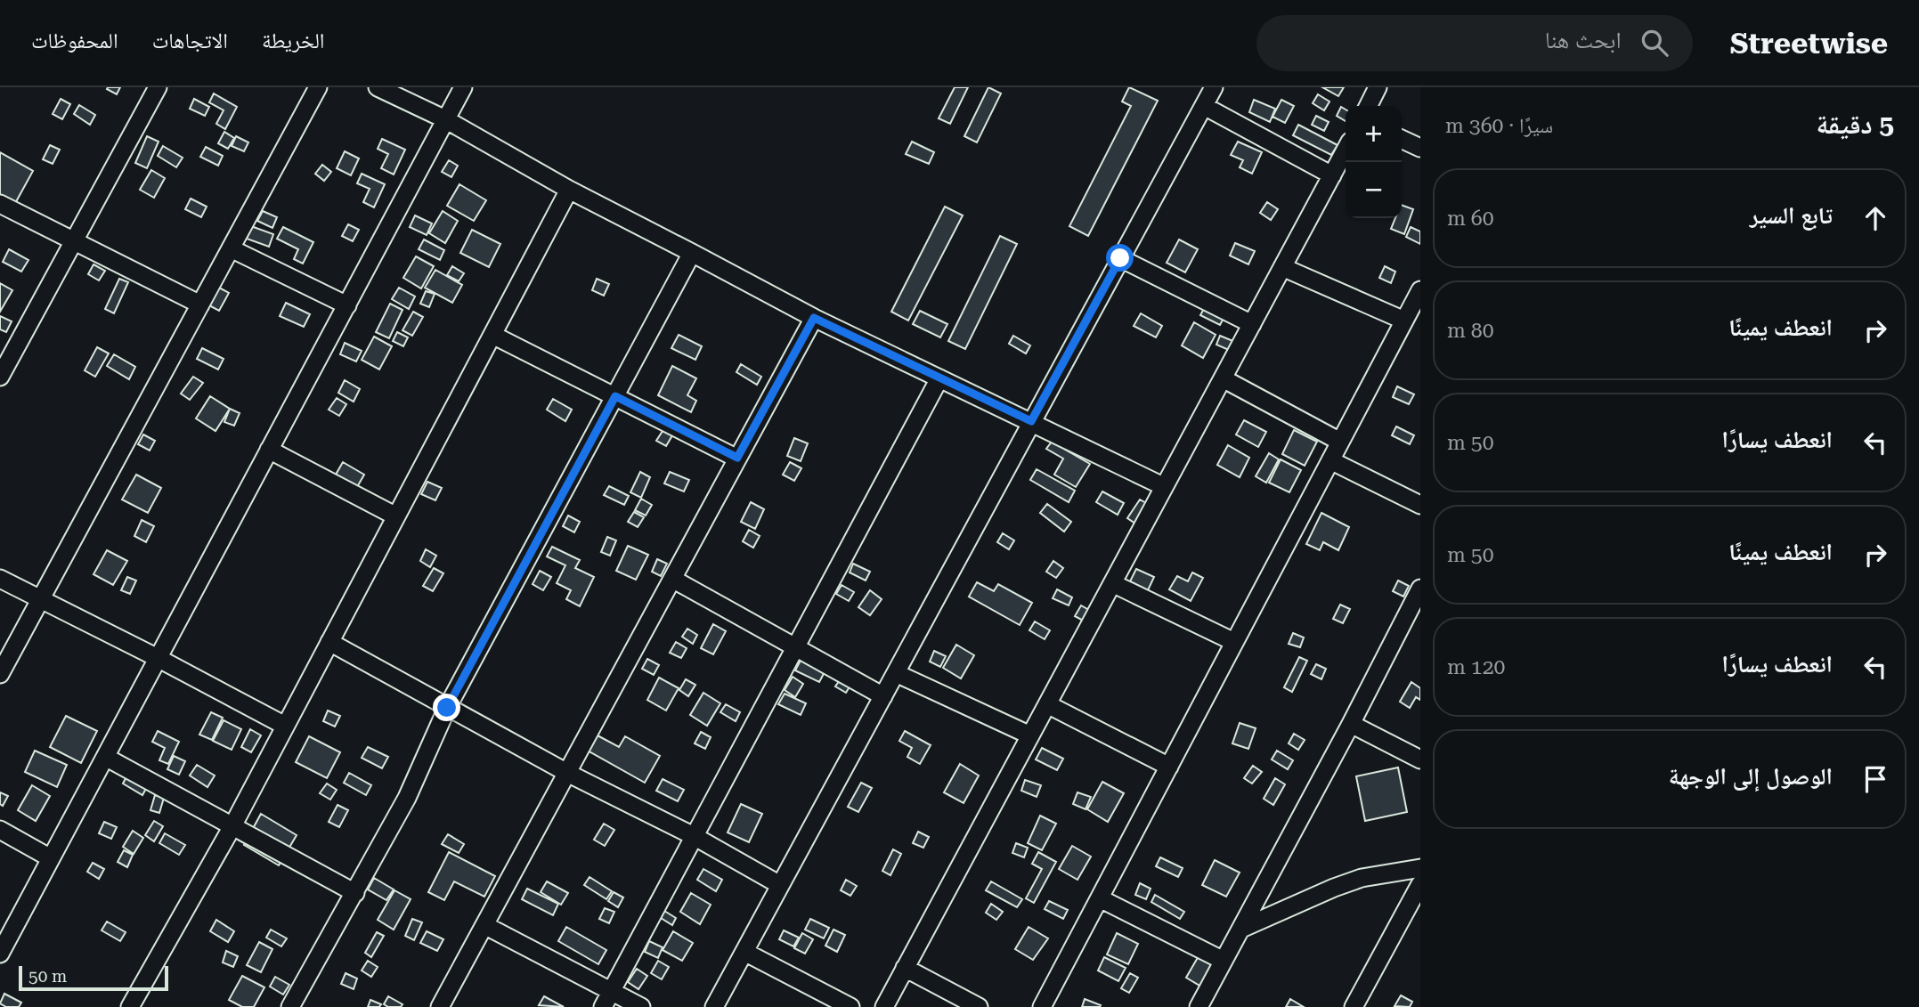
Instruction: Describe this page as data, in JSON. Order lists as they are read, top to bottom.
{
  "scale_bar": "50 m",
  "page": {
    "header": "Streetwise",
    "search": "ابحث هنا",
    "nav": ["الخريطة", "الاتجاهات", "المحفوظات"],
    "heading": ["5 دقيقة", "سيرًا · 360 m"],
    "map_buttons": ["+", "−"],
    "list": [
      ["تابع السير", "60 m"],
      ["انعطف يمينًا", "80 m"],
      ["انعطف يسارًا", "50 m"],
      ["انعطف يمينًا", "50 m"],
      ["انعطف يسارًا", "120 m"],
      "الوصول إلى الوجهة"
    ],
    "scale": "50 m"
  }
}
